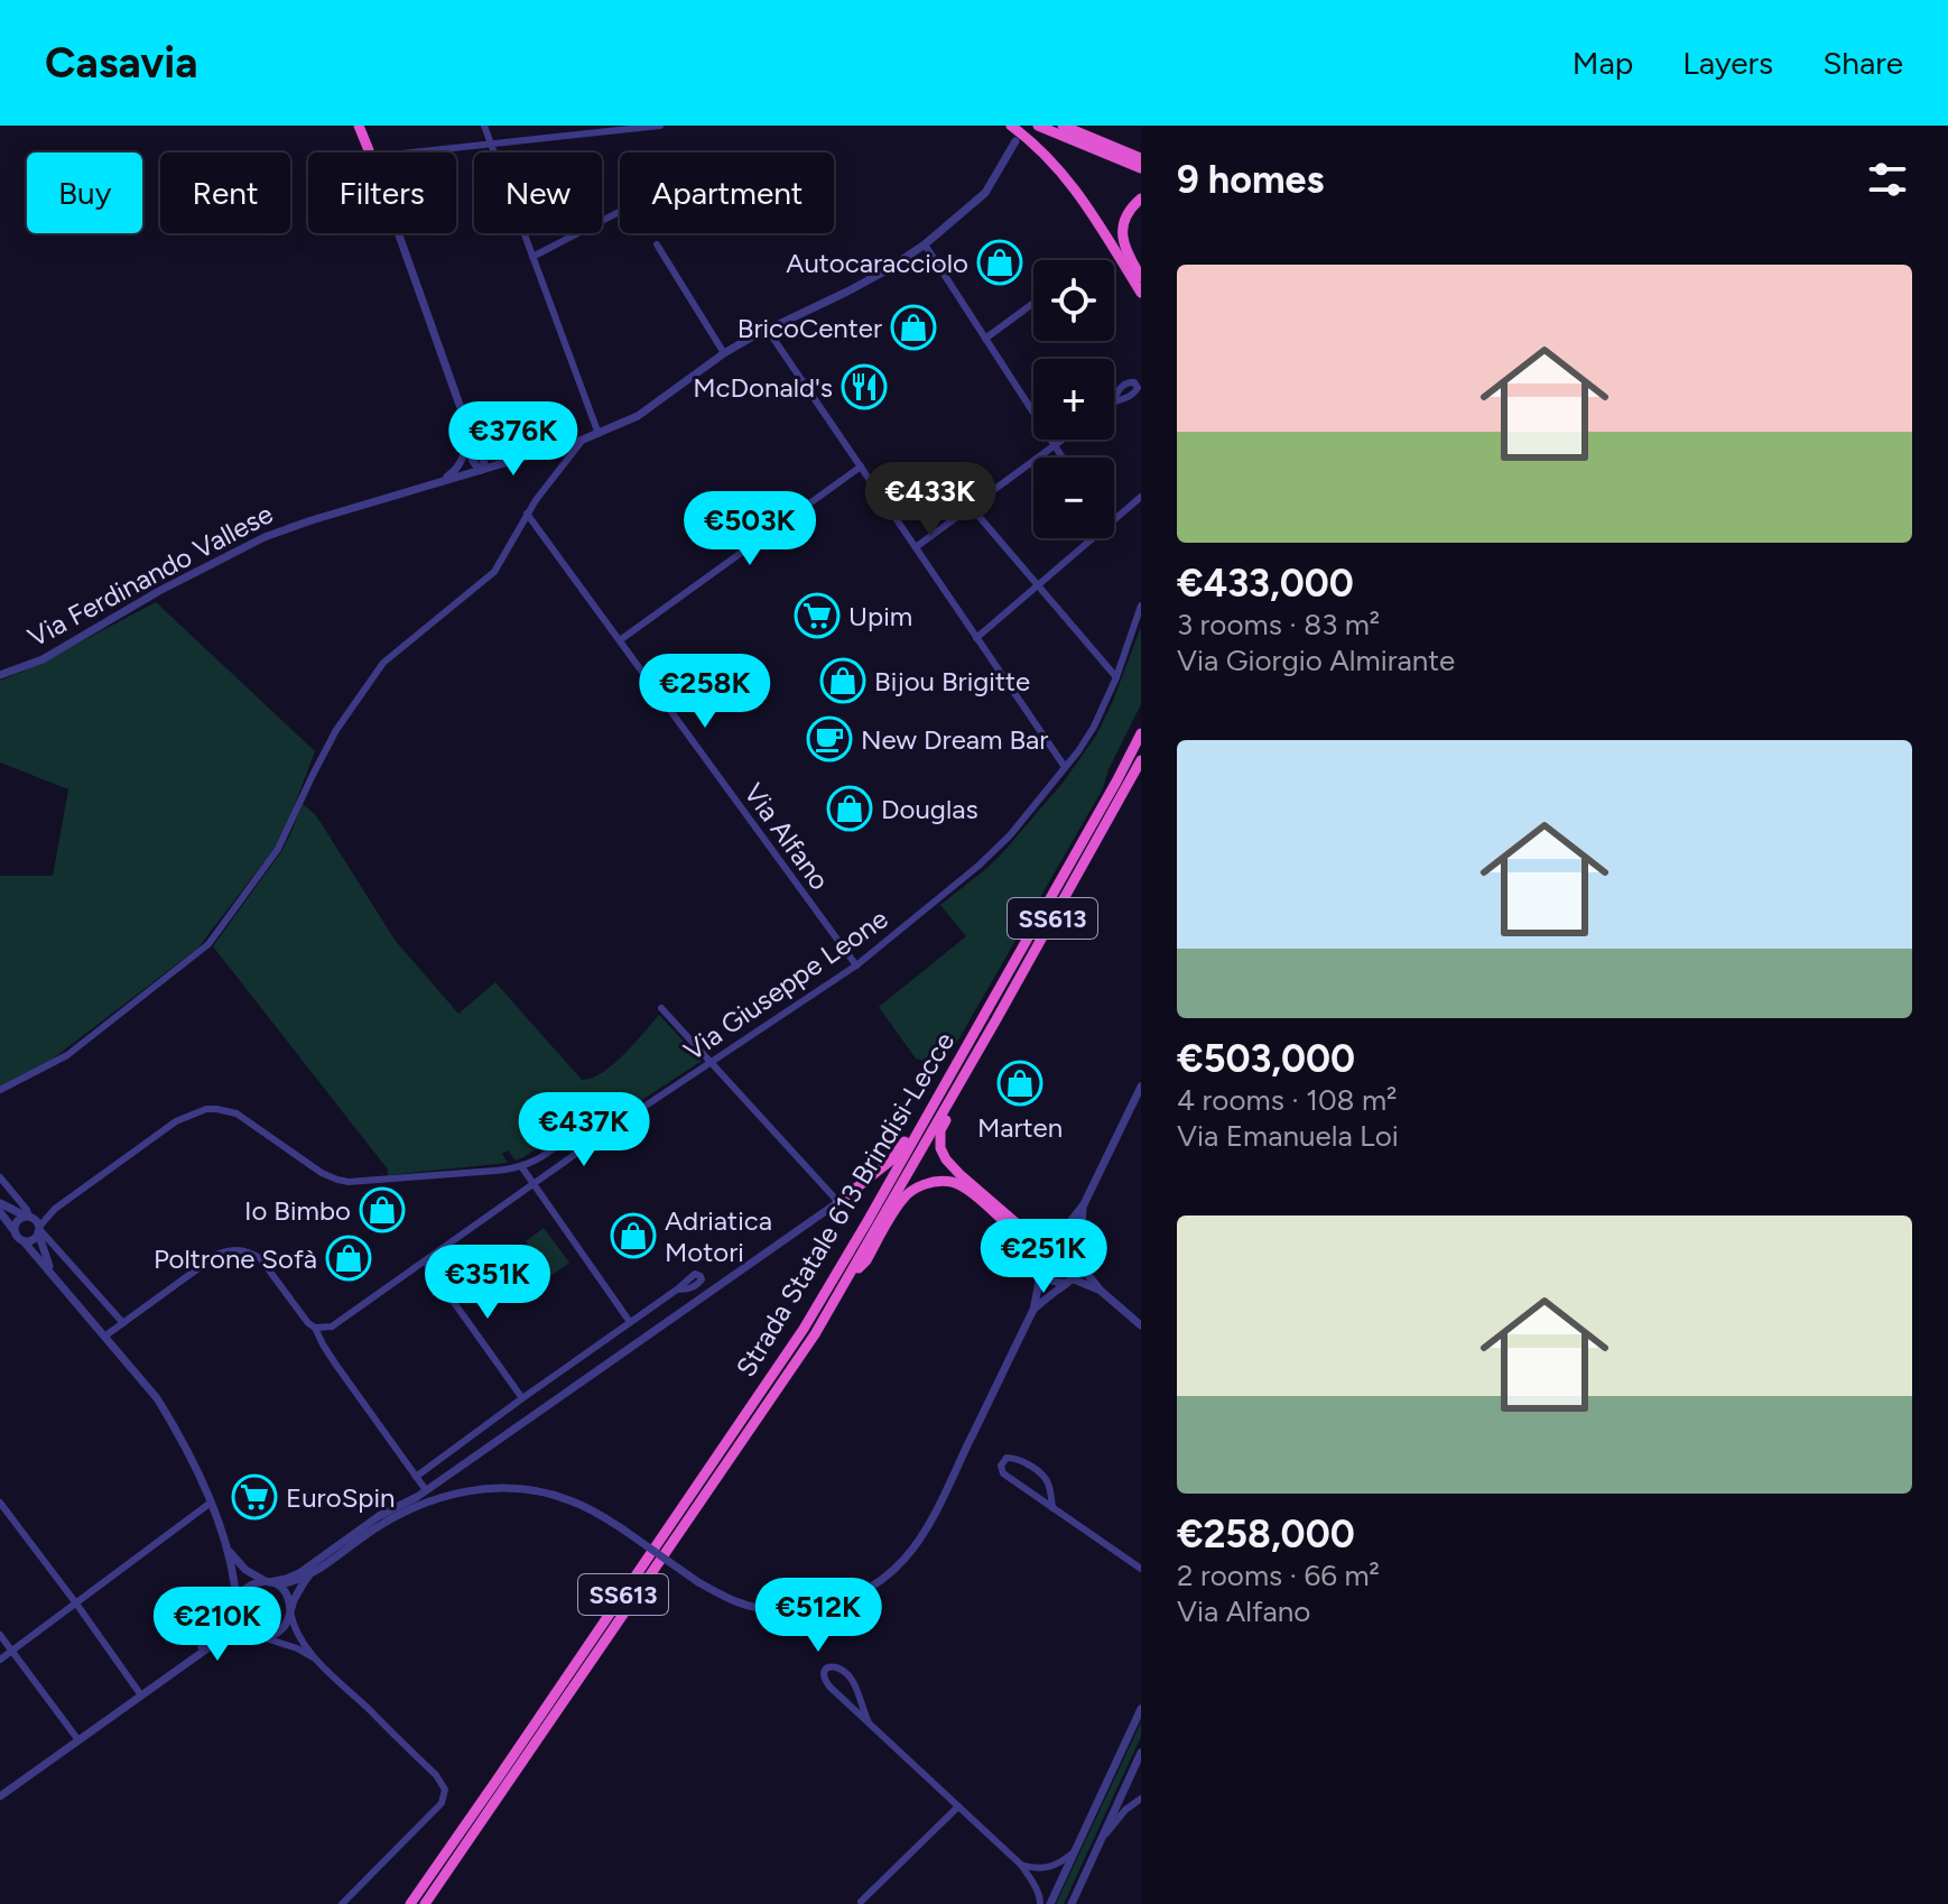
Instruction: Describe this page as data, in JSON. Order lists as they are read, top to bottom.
{
  "streets": {
    "highway": ["SS613", "Strada Statale 613 Brindisi-Lecce"],
    "street": ["Via Ferdinando Vallese", "Via Alfano", "Via Giuseppe Leone"]
  },
  "crossings": [
    ["Via Alfano", "Via Giuseppe Leone"]
  ],
  "places": {
    "shop": [
      "Autocaracciolo",
      "BricoCenter",
      "Bijou Brigitte",
      "Douglas",
      "Marten",
      "Io Bimbo",
      "Adriatica Motori",
      "Poltrone Sofà"
    ],
    "restaurant": ["McDonald's"],
    "supermarket": ["Upim", "EuroSpin"],
    "cafe": ["New Dream Bar"]
  },
  "page": {
    "header": "Casavia",
    "nav": ["Map", "Layers", "Share"],
    "heading": "9 homes",
    "chip": [
      "Buy",
      "Rent",
      "Filters",
      "New",
      "Apartment"
    ],
    "list": [
      {
        "name": "€433,000",
        "note": "3 rooms · 83 m² · Via Giorgio Almirante"
      },
      {
        "name": "€503,000",
        "note": "4 rooms · 108 m² · Via Emanuela Loi"
      },
      {
        "name": "€258,000",
        "note": "2 rooms · 66 m² · Via Alfano"
      }
    ],
    "map_buttons": ["+", "−"],
    "price": [
      "€376K",
      "€433K",
      "€503K",
      "€258K",
      "€437K",
      "€251K",
      "€351K",
      "€512K",
      "€210K"
    ]
  }
}
